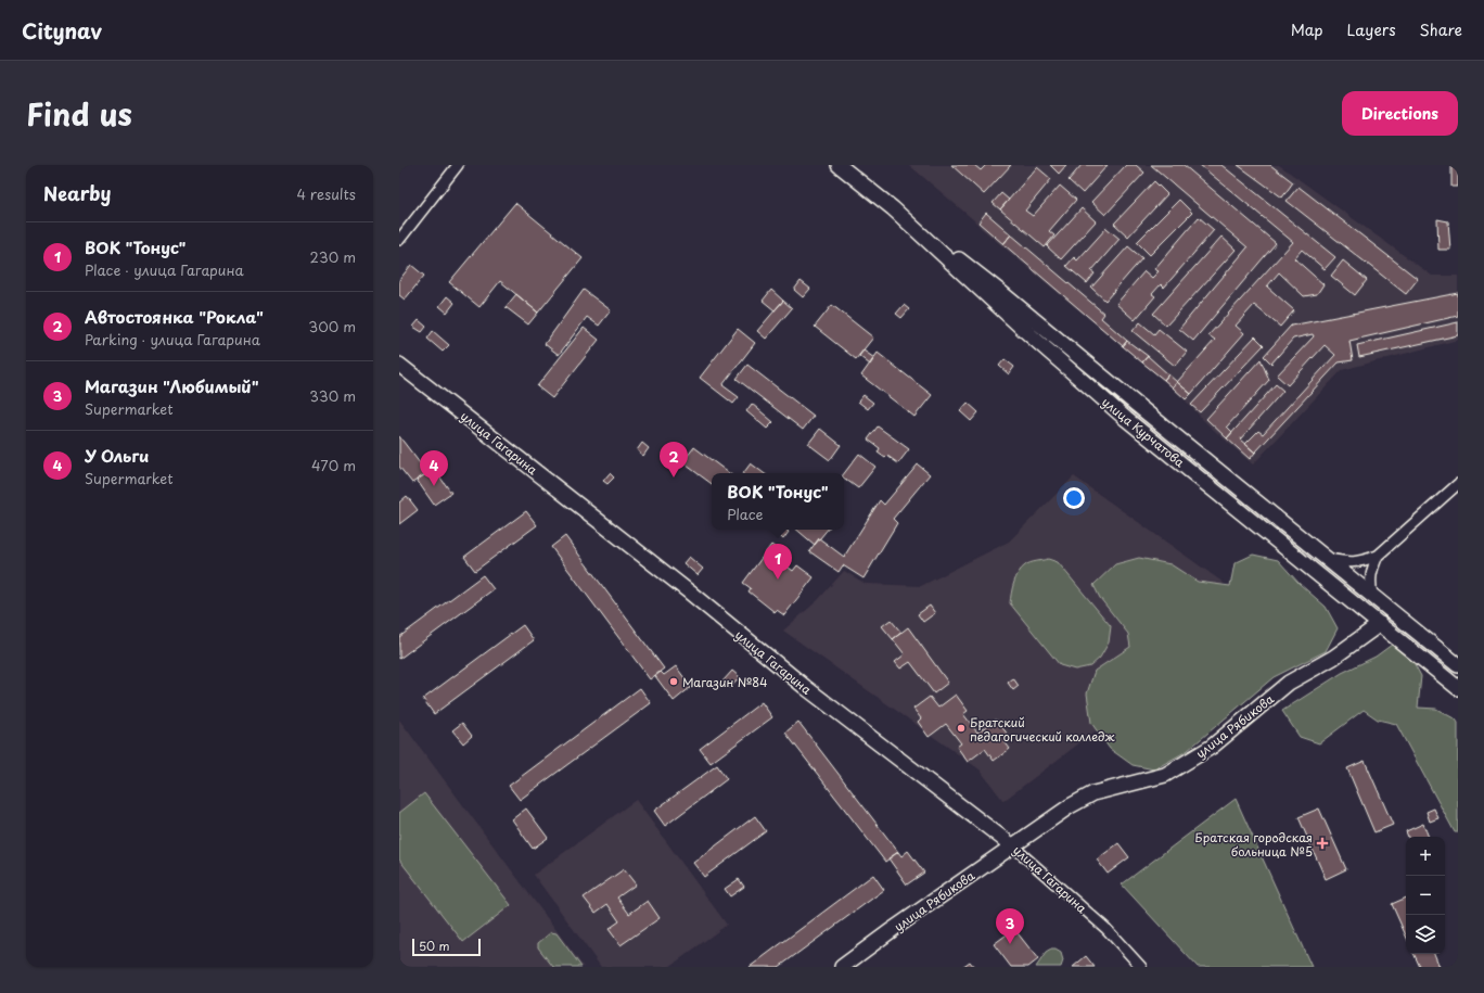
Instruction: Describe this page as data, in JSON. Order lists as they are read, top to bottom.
{
  "streets": {
    "main road": ["улица Курчатова", "улица Гагарина", "улица Рябикова"]
  },
  "crossings": [
    ["улица Курчатова", "улица Рябикова"],
    ["улица Гагарина", "улица Рябикова"]
  ],
  "places": {
    "other": ["Магазин №84", "Братский педагогический колледж"],
    "health": ["Братская городская больница №5"]
  },
  "scale_bar": "50 m",
  "page": {
    "header": "Citynav",
    "nav": ["Map", "Layers", "Share"],
    "title": "Find us",
    "buttons": "Directions",
    "heading": ["Nearby", "4 results"],
    "list": [
      {
        "mark": "1",
        "name": "ВОК \"Тонус\"",
        "note": "Place · улица Гагарина",
        "value": "230 m"
      },
      {
        "mark": "2",
        "name": "Автостоянка \"Рокла\"",
        "note": "Parking · улица Гагарина",
        "value": "300 m"
      },
      {
        "mark": "3",
        "name": "Магазин \"Любимый\"",
        "note": "Supermarket",
        "value": "330 m"
      },
      {
        "mark": "4",
        "name": "У Ольги",
        "note": "Supermarket",
        "value": "470 m"
      }
    ],
    "pins": [
      "2",
      "4",
      "1",
      "3"
    ],
    "popup": ["ВОК \"Тонус\"", "Place"],
    "map_buttons": ["+", "−"],
    "scale": "50 m"
  }
}
